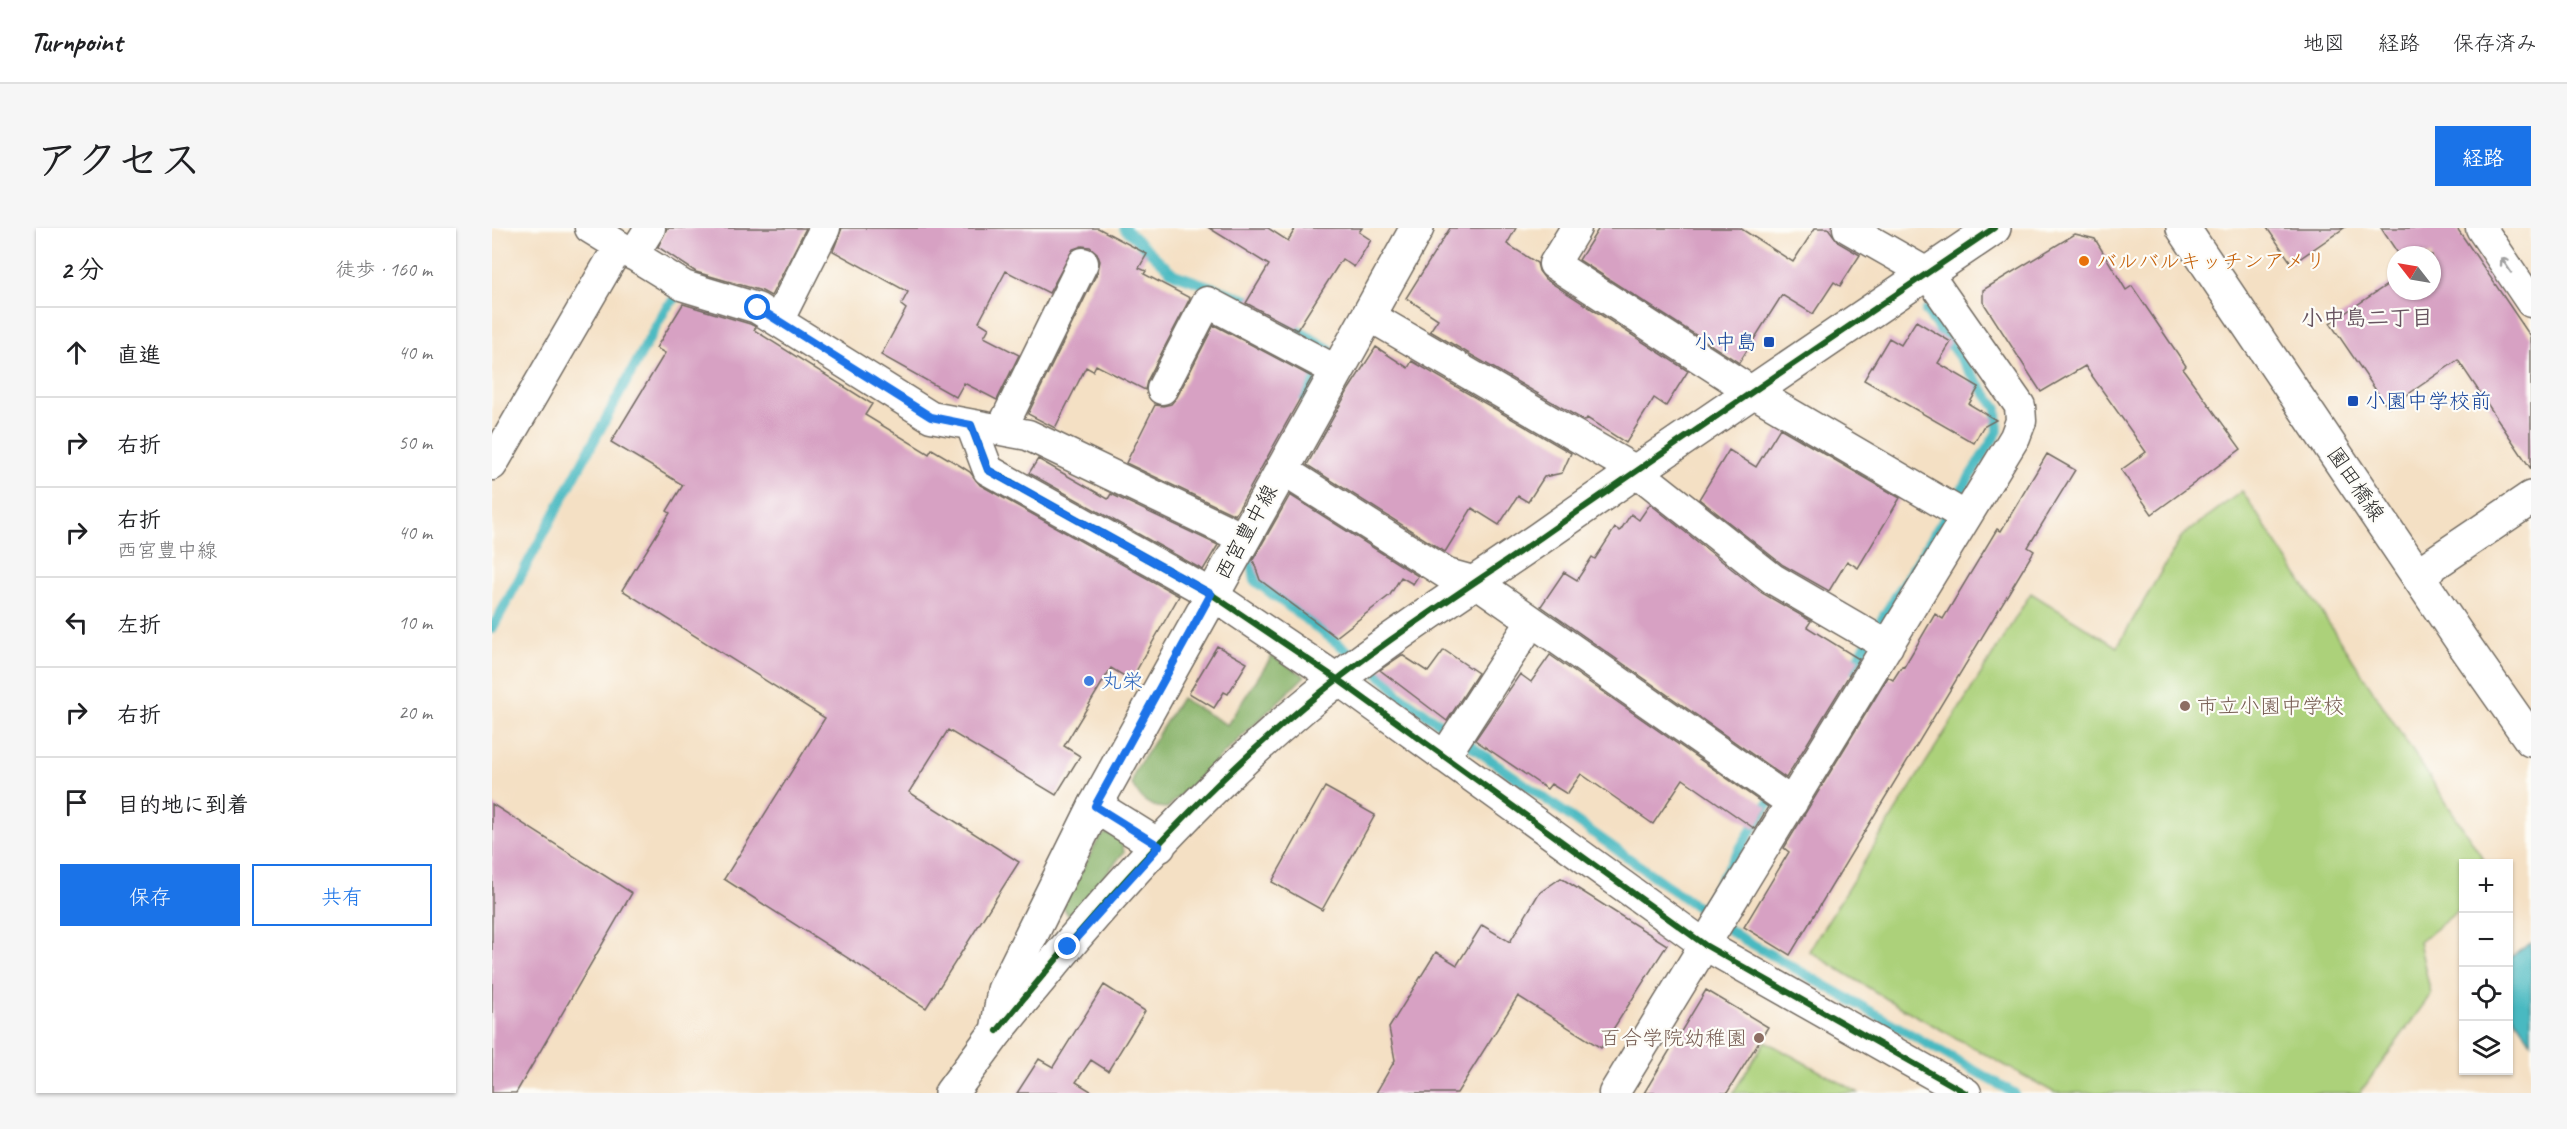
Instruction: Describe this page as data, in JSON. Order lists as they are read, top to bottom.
{
  "streets": {
    "street": ["園田橋線", "西宮豊中線"]
  },
  "districts": ["小中島二丁目"],
  "places": {
    "other": [
      "バルバルキッチンアメリ",
      "丸栄",
      "市立小園中学校",
      "百合学院幼稚園"
    ],
    "transit": ["小中島", "小園中学校前"]
  },
  "north": "top left",
  "page": {
    "header": "Turnpoint",
    "nav": ["地図", "経路", "保存済み"],
    "title": "アクセス",
    "buttons": [
      "経路",
      ["保存", "共有"]
    ],
    "heading": ["2 分", "徒歩 · 160 m"],
    "list": [
      ["直進", "40 m"],
      ["右折", "50 m"],
      ["右折", "西宮豊中線", "40 m"],
      ["左折", "10 m"],
      ["右折", "20 m"],
      "目的地に到着"
    ],
    "map_buttons": ["+", "−"]
  }
}
